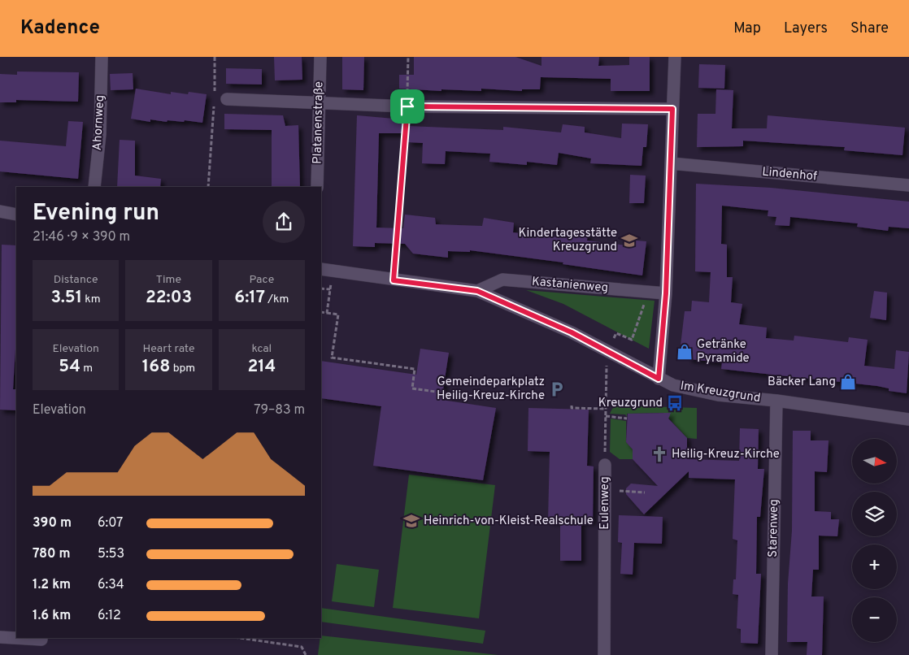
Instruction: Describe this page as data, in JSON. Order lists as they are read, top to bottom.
{
  "streets": {
    "street": [
      "Ahornweg",
      "Platanenstraße",
      "Lindenhof",
      "Kastanienweg",
      "Im Kreuzgrund",
      "Eulenweg",
      "Starenweg"
    ]
  },
  "crossings": [
    ["Im Kreuzgrund", "Starenweg"]
  ],
  "places": {
    "school or university": ["Kindertagesstätte Kreuzgrund", "Heinrich-von-Kleist-Realschule"],
    "shop": ["Getränke Pyramide", "Bäcker Lang"],
    "parking": ["Gemeindeparkplatz Heilig-Kreuz-Kirche"],
    "bus stop": ["Kreuzgrund"],
    "church": ["Heilig-Kreuz-Kirche"]
  },
  "north": "right",
  "page": {
    "header": "Kadence",
    "nav": ["Map", "Layers", "Share"],
    "heading": ["Evening run", "21:46 · 9 × 390 m"],
    "stats": [
      ["Distance", "3.51 km"],
      ["Time", "22:03"],
      ["Pace", "6:17 /km"],
      ["Elevation", "54 m"],
      ["Heart rate", "168 bpm"],
      ["kcal", "214"]
    ],
    "chart": ["Elevation", "79–83 m"],
    "map_buttons": ["+", "−"],
    "list": [
      {
        "name": "390 m",
        "note": "6:07"
      },
      {
        "name": "780 m",
        "note": "5:53"
      },
      {
        "name": "1.2 km",
        "note": "6:34"
      },
      {
        "name": "1.6 km",
        "note": "6:12"
      }
    ]
  }
}
